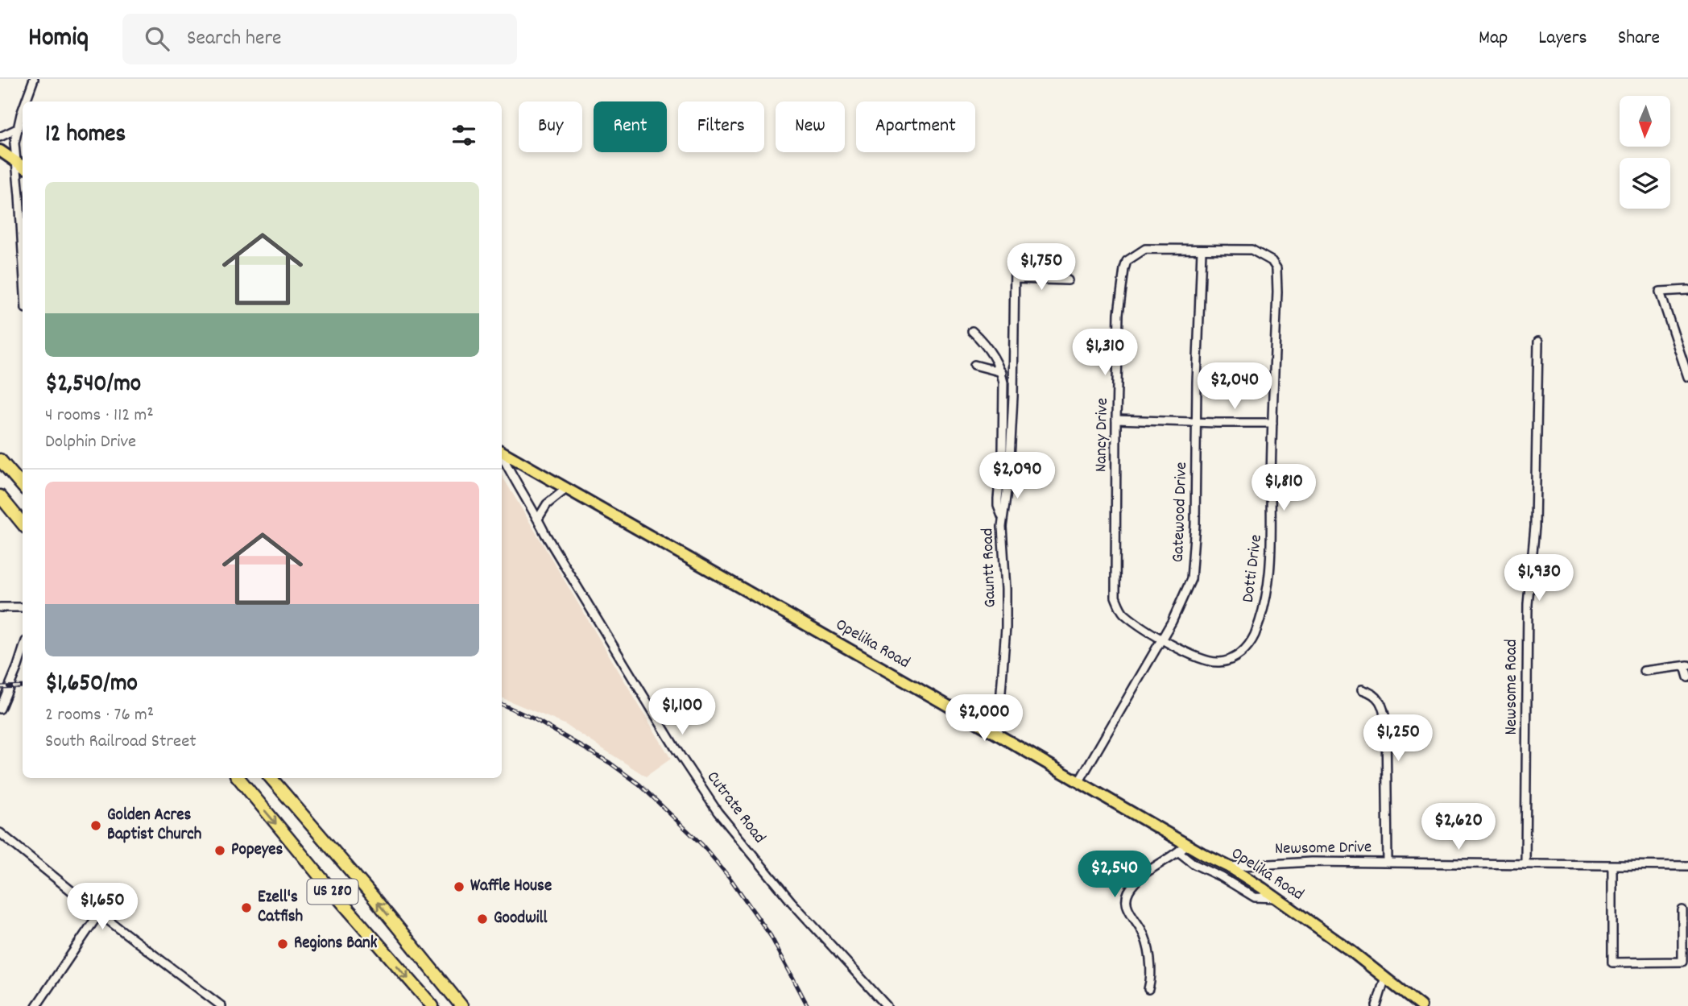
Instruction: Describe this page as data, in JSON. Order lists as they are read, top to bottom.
{
  "streets": {
    "highway": ["US 280"],
    "main road": ["Opelika Road"],
    "street": [
      "Nancy Drive",
      "Gatewood Drive",
      "Gauntt Road",
      "Dotti Drive",
      "Newsome Road",
      "Cutrate Road",
      "Newsome Drive"
    ]
  },
  "crossings": [
    ["Nancy Drive", "Gatewood Drive"],
    ["Nancy Drive", "Dotti Drive"],
    ["Gatewood Drive", "Dotti Drive"],
    ["Gatewood Drive", "Opelika Road"],
    ["Gauntt Road", "Opelika Road"],
    ["Opelika Road", "Newsome Drive"],
    ["Newsome Road", "Newsome Drive"]
  ],
  "places": [
    "Golden Acres Baptist Church",
    "Popeyes",
    "Waffle House",
    "Ezell's Catfish",
    "Goodwill",
    "Regions Bank"
  ],
  "north": "bottom",
  "page": {
    "header": "Homiq",
    "search": "Search here",
    "nav": ["Map", "Layers", "Share"],
    "chip": [
      "Buy",
      "Rent",
      "Filters",
      "New",
      "Apartment"
    ],
    "heading": "12 homes",
    "list": [
      {
        "name": "$2,540/mo",
        "note": "4 rooms · 112 m² · Dolphin Drive"
      },
      {
        "name": "$1,650/mo",
        "note": "2 rooms · 76 m² · South Railroad Street"
      }
    ],
    "price": [
      "$1,750",
      "$1,310",
      "$2,040",
      "$2,090",
      "$1,810",
      "$1,930",
      "$1,100",
      "$2,000",
      "$1,250",
      "$2,620",
      "$2,540",
      "$1,650"
    ]
  }
}
